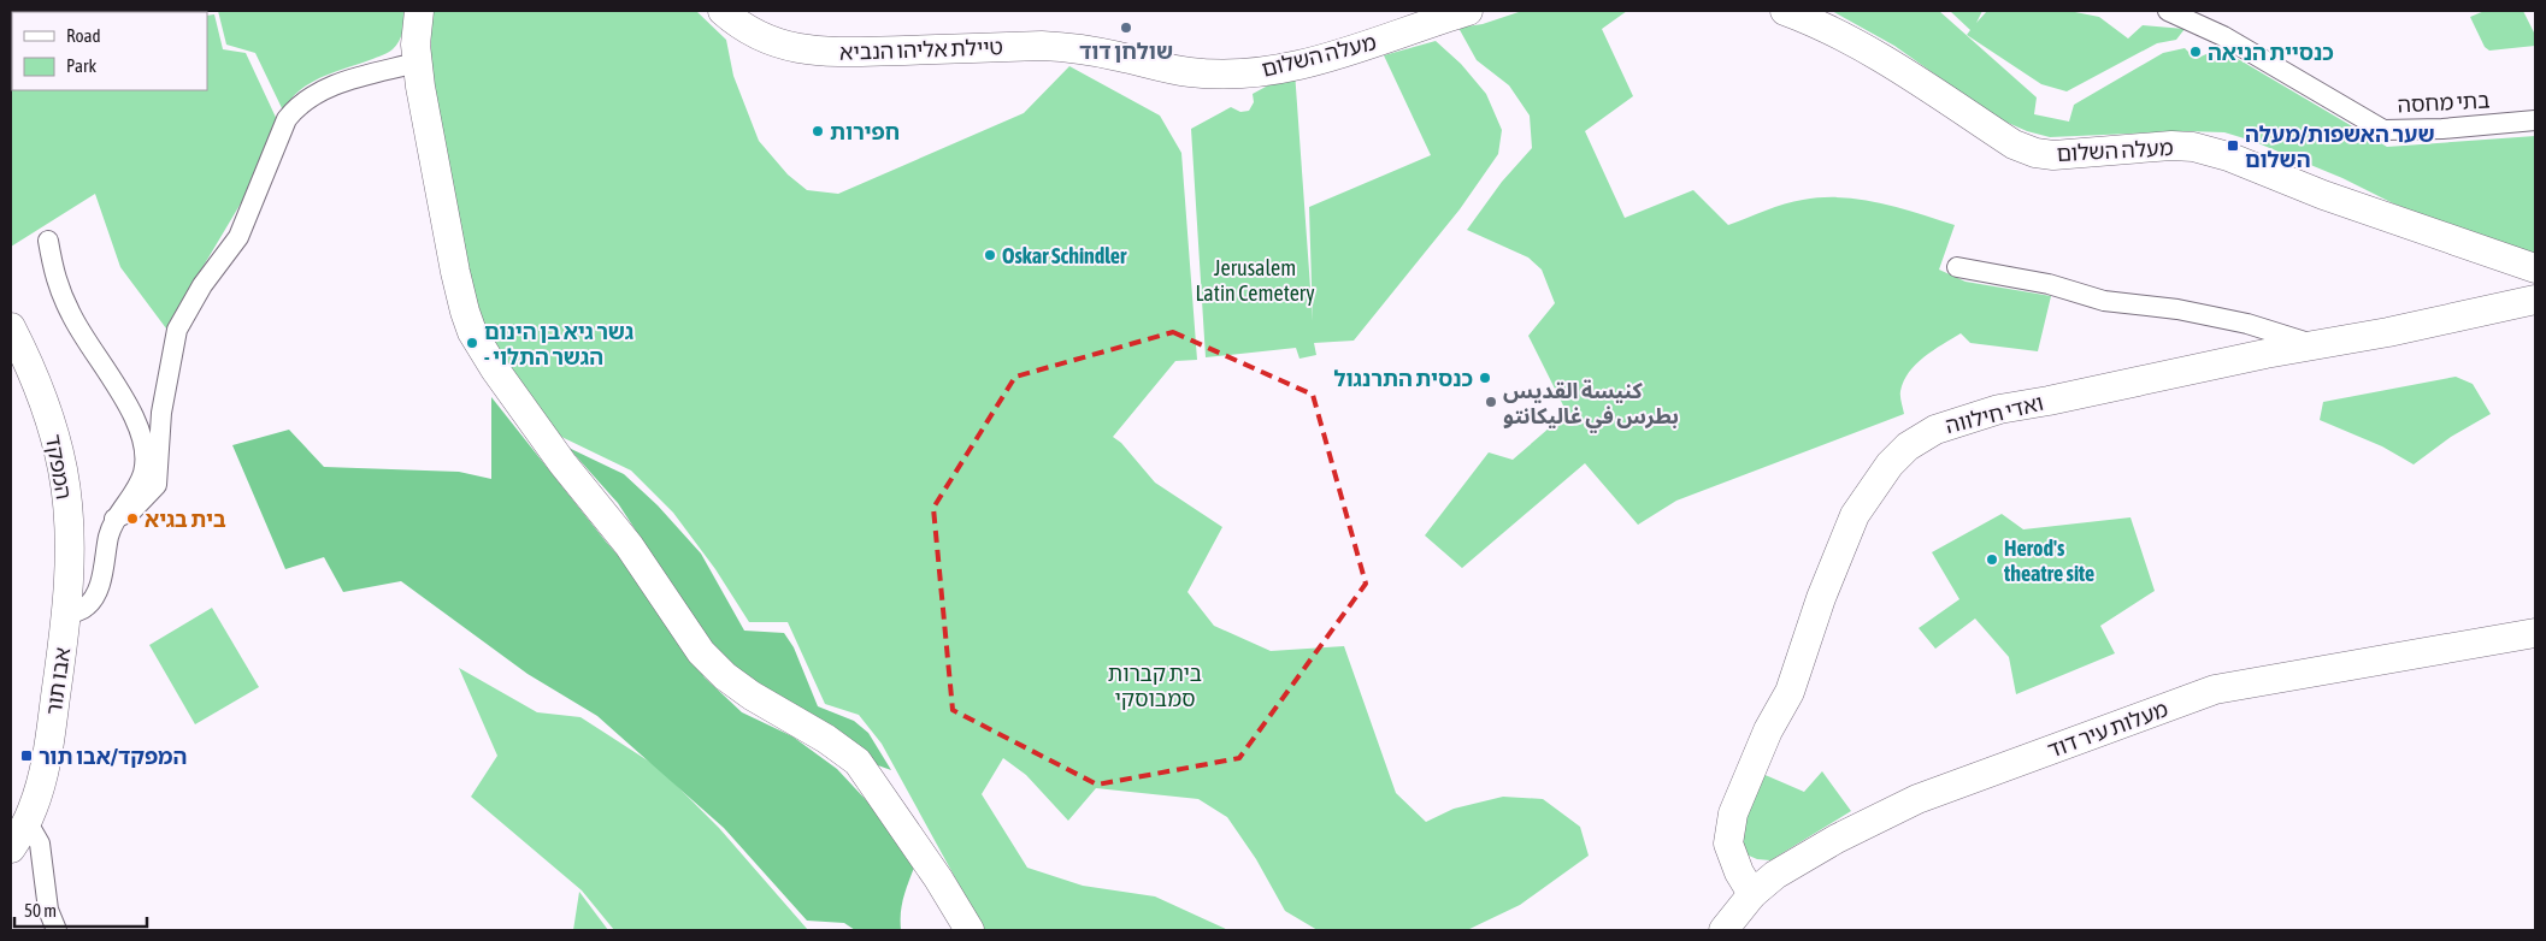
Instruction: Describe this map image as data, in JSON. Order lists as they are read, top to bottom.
{
  "streets": {
    "street": [
      "טיילת אליהו הנביא",
      "מעלה השלום",
      "בתי מחסה",
      "ואדי חילווה",
      "המפקד",
      "אבו תור",
      "מעלות עיר דוד"
    ]
  },
  "crossings": [
    ["טיילת אליהו הנביא", "מעלה השלום"],
    ["ואדי חילווה", "מעלות עיר דוד"],
    ["המפקד", "אבו תור"]
  ],
  "parks": ["Jerusalem Latin Cemetery", "בית קברות סמבוסקי"],
  "places": {
    "other": [
      "שולחן דוד",
      "כנסיית הניאה",
      "חפירות",
      "Oskar Schindler",
      "גשר גיא בן הינום - הגשר התלוי",
      "כנסית התרנגול",
      "كنيسة القديس بطرس في غاليكانتو",
      "בית בגיא",
      "Herod's theatre site"
    ],
    "transit": ["שער האשפות/מעלה השלום", "המפקד/אבו תור"]
  },
  "legend": ["Road", "Park"],
  "scale_bar": "50 m"
}
